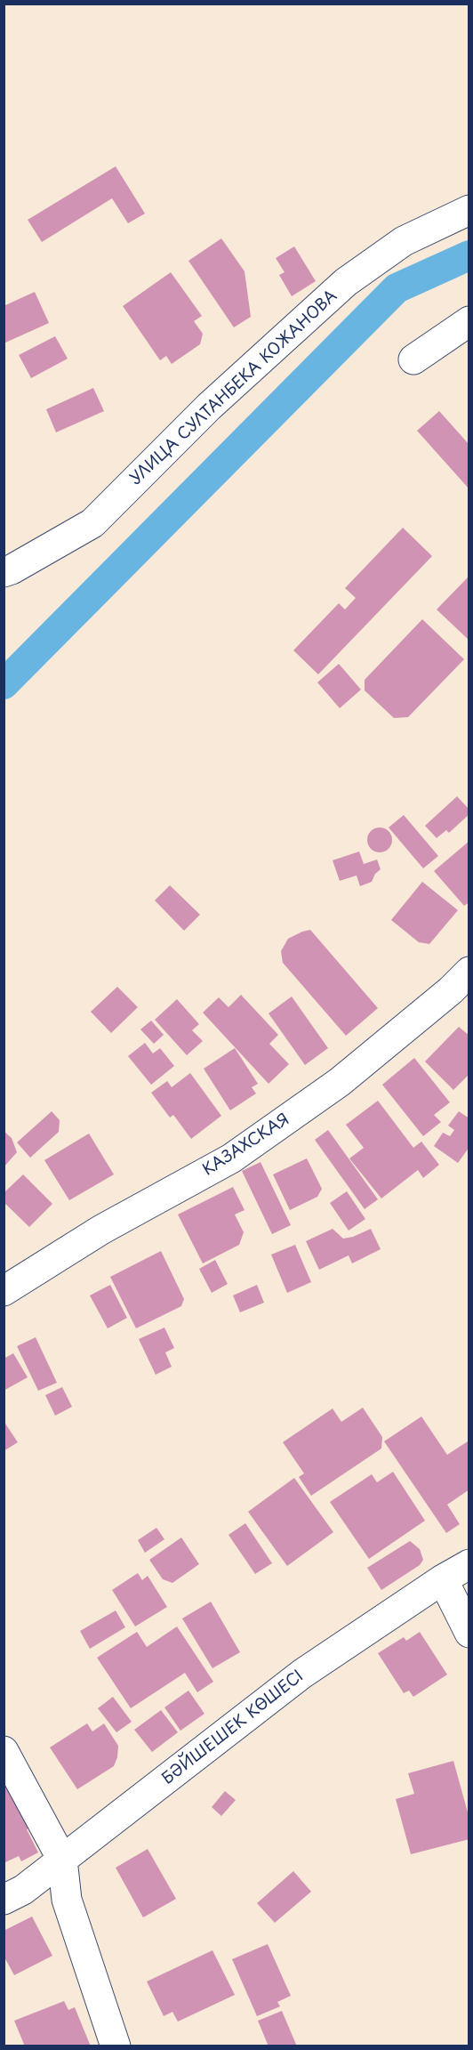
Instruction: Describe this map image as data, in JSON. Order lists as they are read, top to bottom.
{
  "streets": {
    "street": ["УЛИЦА СУЛТАНБЕКА КОЖАНОВА", "КАЗАХСКАЯ", "БӘЙШЕШЕК КӨШЕСІ"]
  }
}
